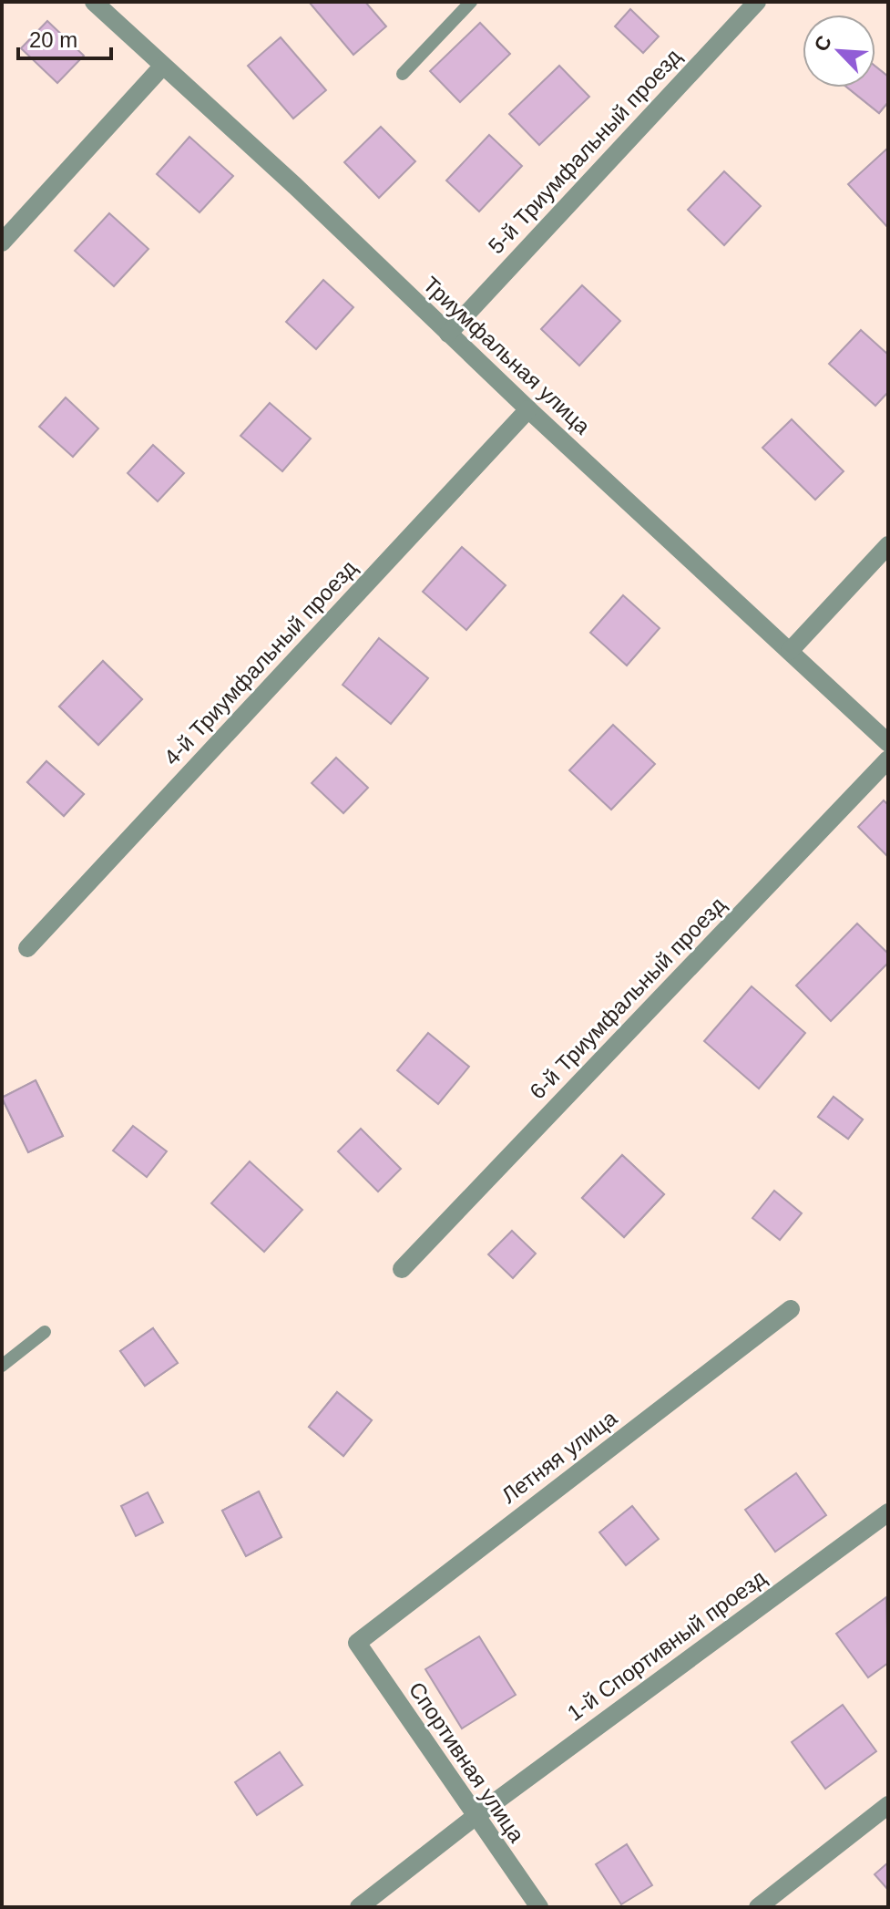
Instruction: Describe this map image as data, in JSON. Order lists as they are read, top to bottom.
{
  "streets": {
    "street": [
      "5-й Триумфальный проезд",
      "Триумфальная улица",
      "4-й Триумфальный проезд",
      "6-й Триумфальный проезд",
      "Летняя улица",
      "1-й Спортивный проезд",
      "Спортивная улица"
    ]
  },
  "crossings": [
    ["5-й Триумфальный проезд", "Триумфальная улица"],
    ["Триумфальная улица", "4-й Триумфальный проезд"],
    ["Летняя улица", "Спортивная улица"],
    ["1-й Спортивный проезд", "Спортивная улица"]
  ],
  "scale_bar": "20 m",
  "north": "top left"
}
